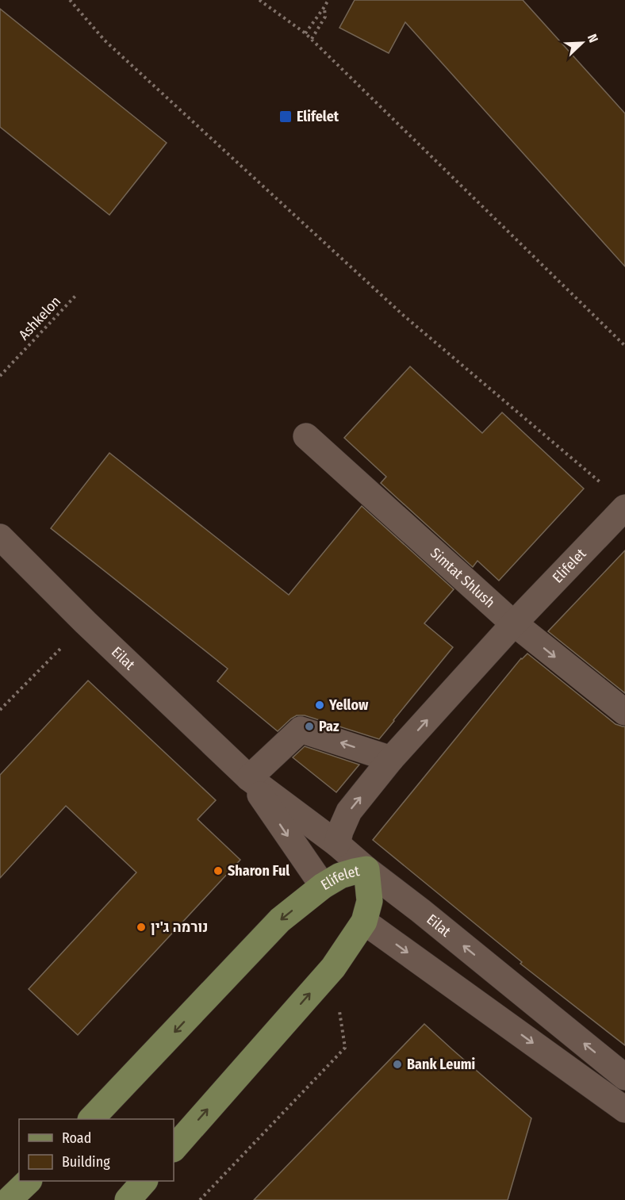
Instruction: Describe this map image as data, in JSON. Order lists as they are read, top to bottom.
{
  "streets": {
    "main road": ["Elifelet"],
    "street": ["Simtat Shlush", "Eilat"],
    "path": ["Ashkelon"]
  },
  "crossings": [
    ["Elifelet", "Simtat Shlush"],
    ["Elifelet", "Eilat"]
  ],
  "places": {
    "transit": ["Elifelet"],
    "other": [
      "Yellow",
      "Paz",
      "Sharon Ful",
      "נורמה ג'ין",
      "Bank Leumi"
    ]
  },
  "legend": ["Road", "Building"],
  "north": "top right"
}
